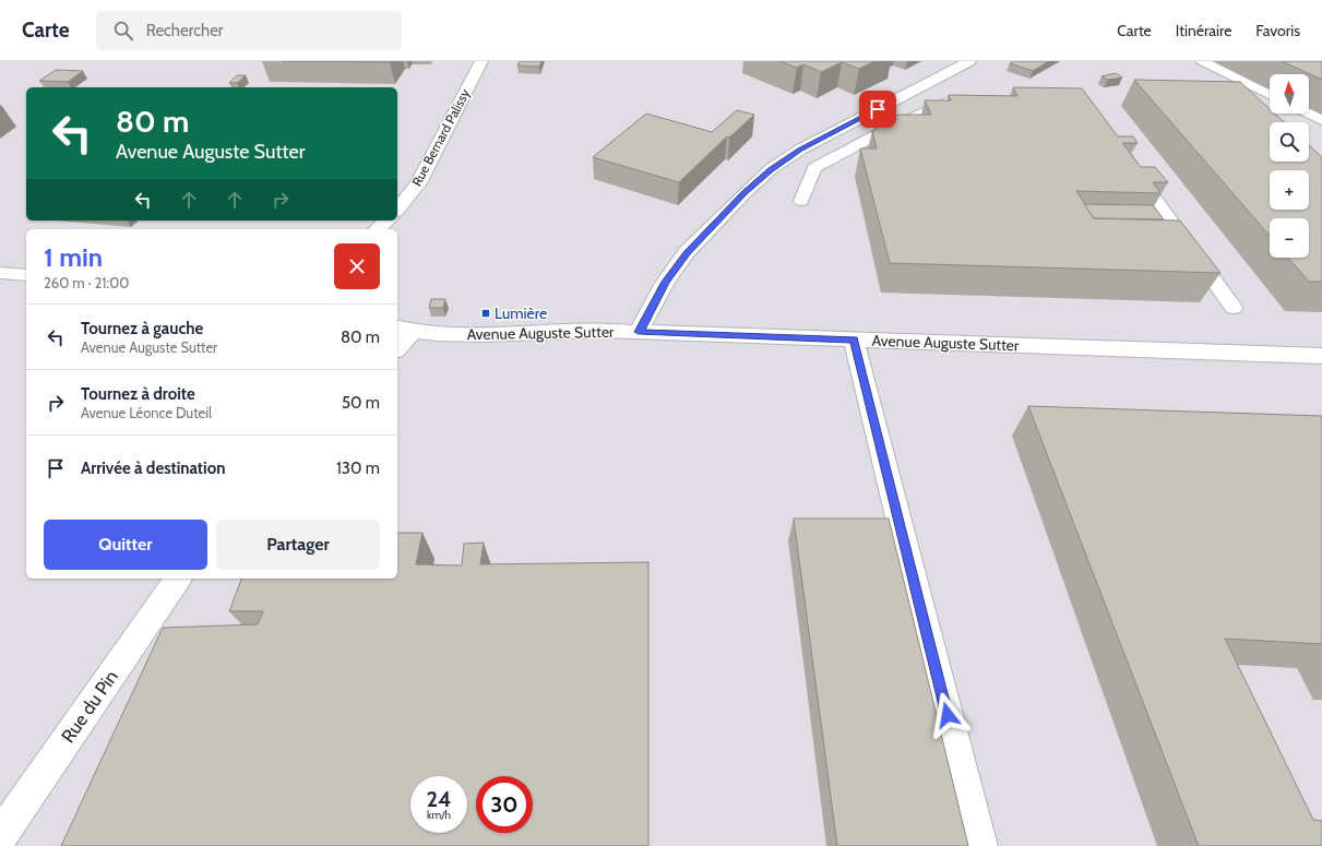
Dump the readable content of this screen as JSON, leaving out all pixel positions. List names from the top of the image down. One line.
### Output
{"streets":{"street":["Rue Bernard Palissy","Avenue Auguste Sutter","Rue du Pin"]},"places":{"transit":["Lumière"]},"north":"top","page":{"header":"Carte","search":"Rechercher","nav":["Carte","Itinéraire","Favoris"],"map_buttons":["+","−"],"turn":["80 m","Avenue Auguste Sutter"],"heading":["1 min","260 m · 21:00"],"list":[{"name":"Tournez à gauche","note":"Avenue Auguste Sutter","value":"80 m"},{"name":"Tournez à droite","note":"Avenue Léonce Duteil","value":"50 m"},{"name":"Arrivée à destination","value":"130 m"}],"buttons":["Quitter","Partager"],"speed":"24 km/h","limit":"30"}}
